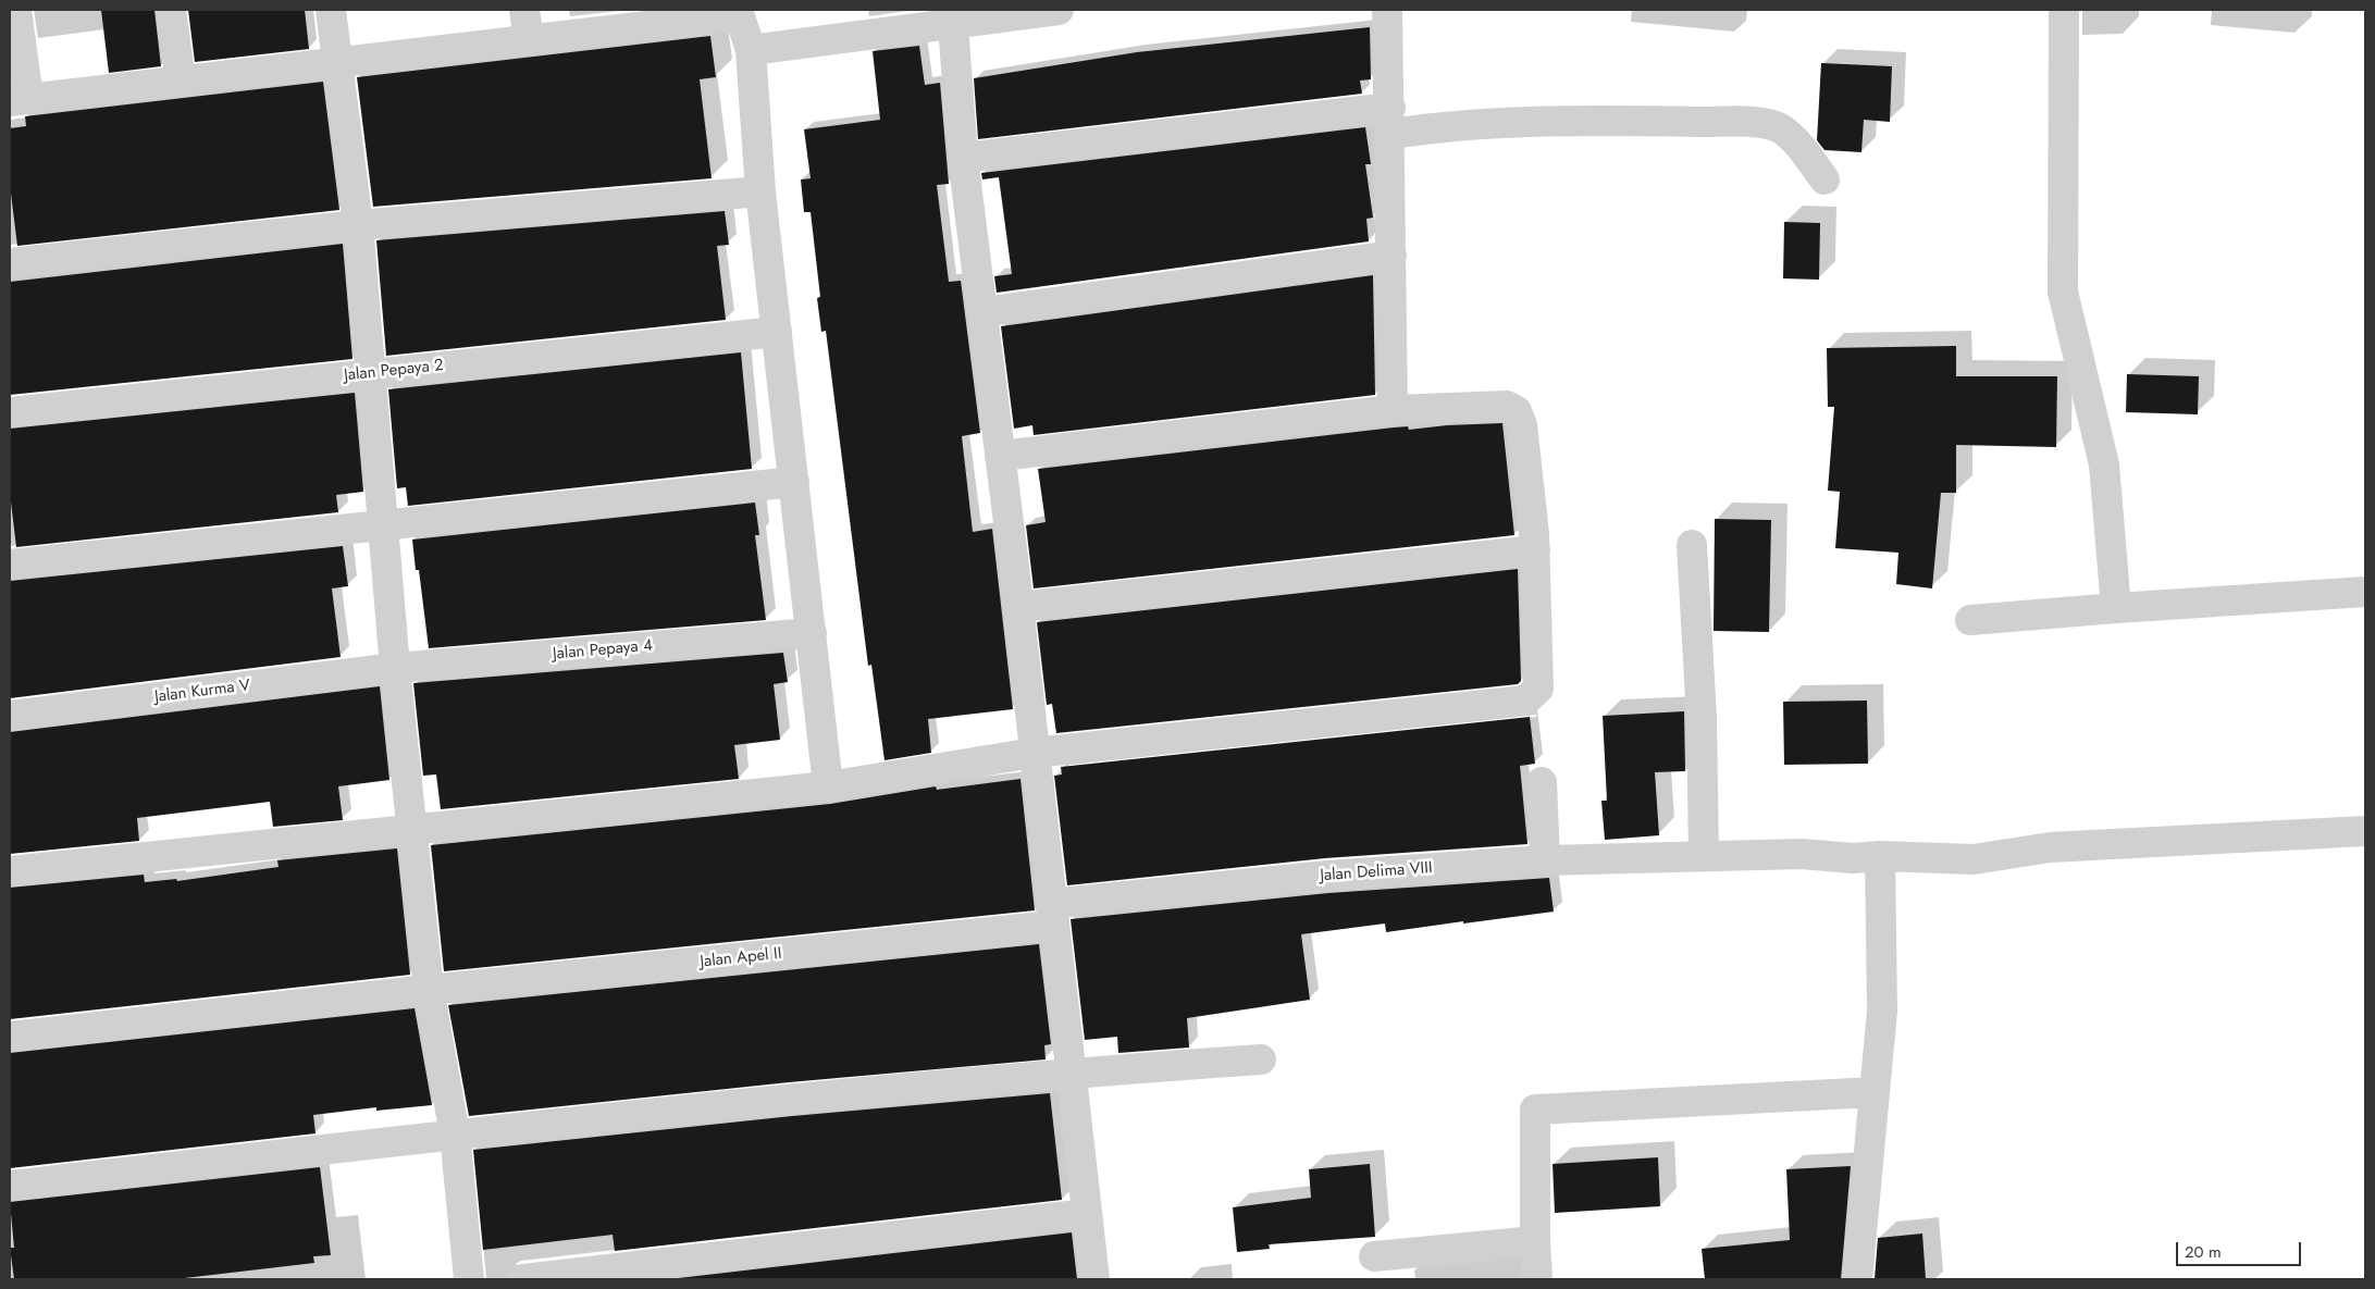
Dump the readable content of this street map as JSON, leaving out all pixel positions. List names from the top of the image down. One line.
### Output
{"streets":{"street":["Jalan Pepaya 2","Jalan Pepaya 4","Jalan Kurma V","Jalan Delima VIII","Jalan Apel II"]},"crossings":[["Jalan Pepaya 4","Jalan Kurma V"],["Jalan Delima VIII","Jalan Apel II"]],"scale_bar":"20 m"}
